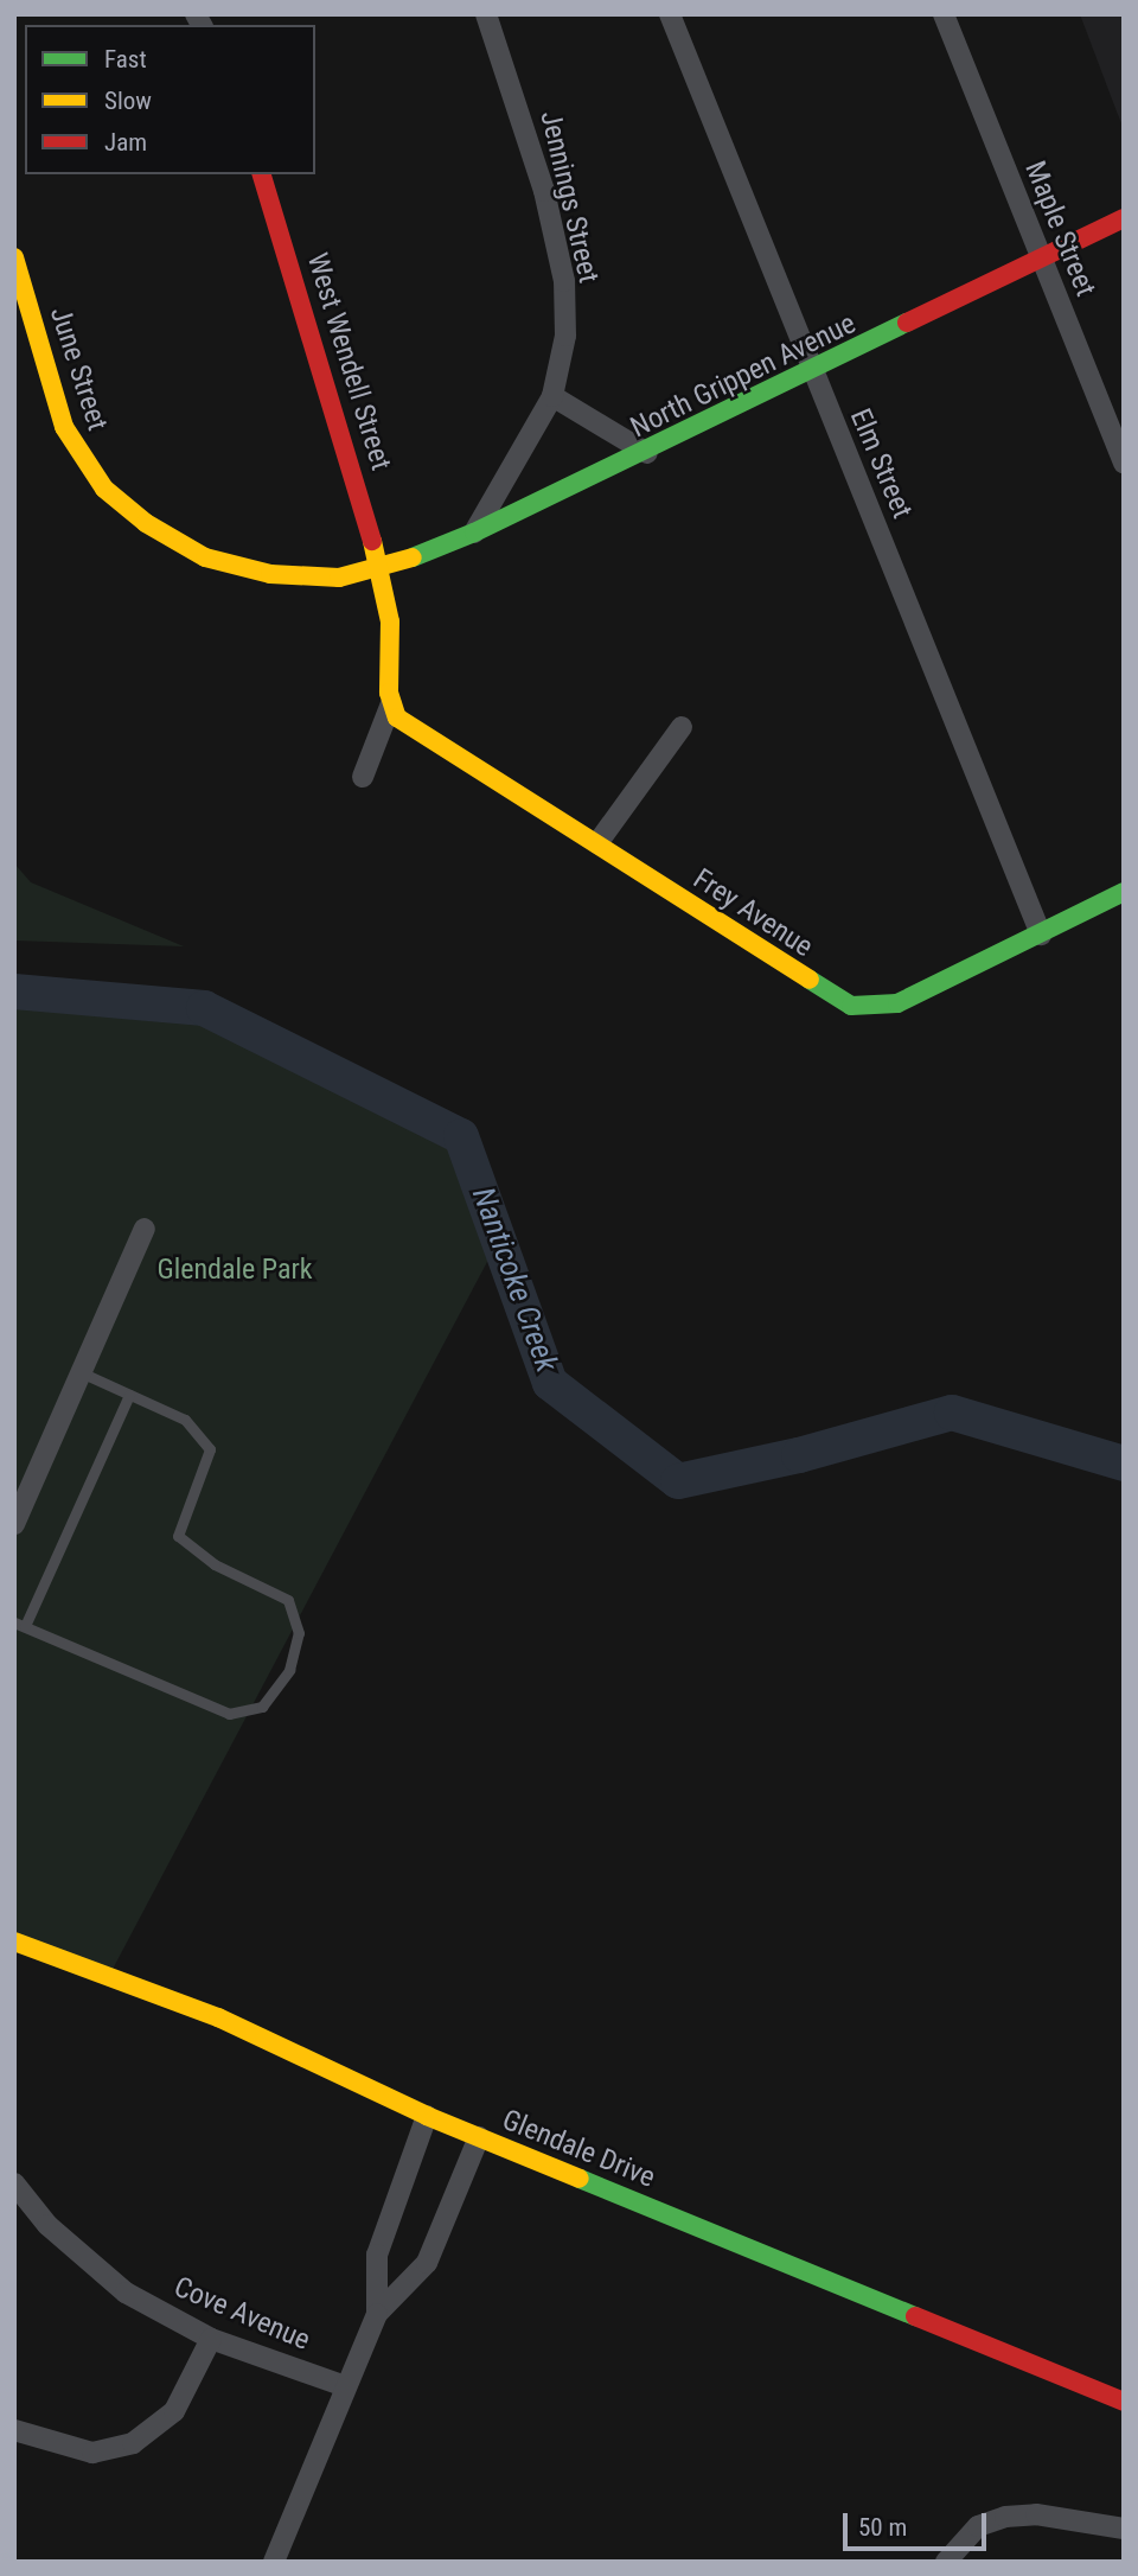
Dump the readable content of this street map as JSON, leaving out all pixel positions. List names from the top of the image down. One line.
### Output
{"streets":{"street":["Jennings Street","Maple Street","West Wendell Street","June Street","North Grippen Avenue","Elm Street","Frey Avenue","Glendale Drive","Cove Avenue"]},"crossings":[["Jennings Street","North Grippen Avenue"],["Maple Street","North Grippen Avenue"],["West Wendell Street","June Street"],["West Wendell Street","North Grippen Avenue"],["West Wendell Street","Frey Avenue"],["June Street","North Grippen Avenue"],["North Grippen Avenue","Elm Street"],["Elm Street","Frey Avenue"]],"water":["Nanticoke Creek"],"parks":["Glendale Park"],"legend":["Fast","Slow","Jam"],"scale_bar":"50 m"}
